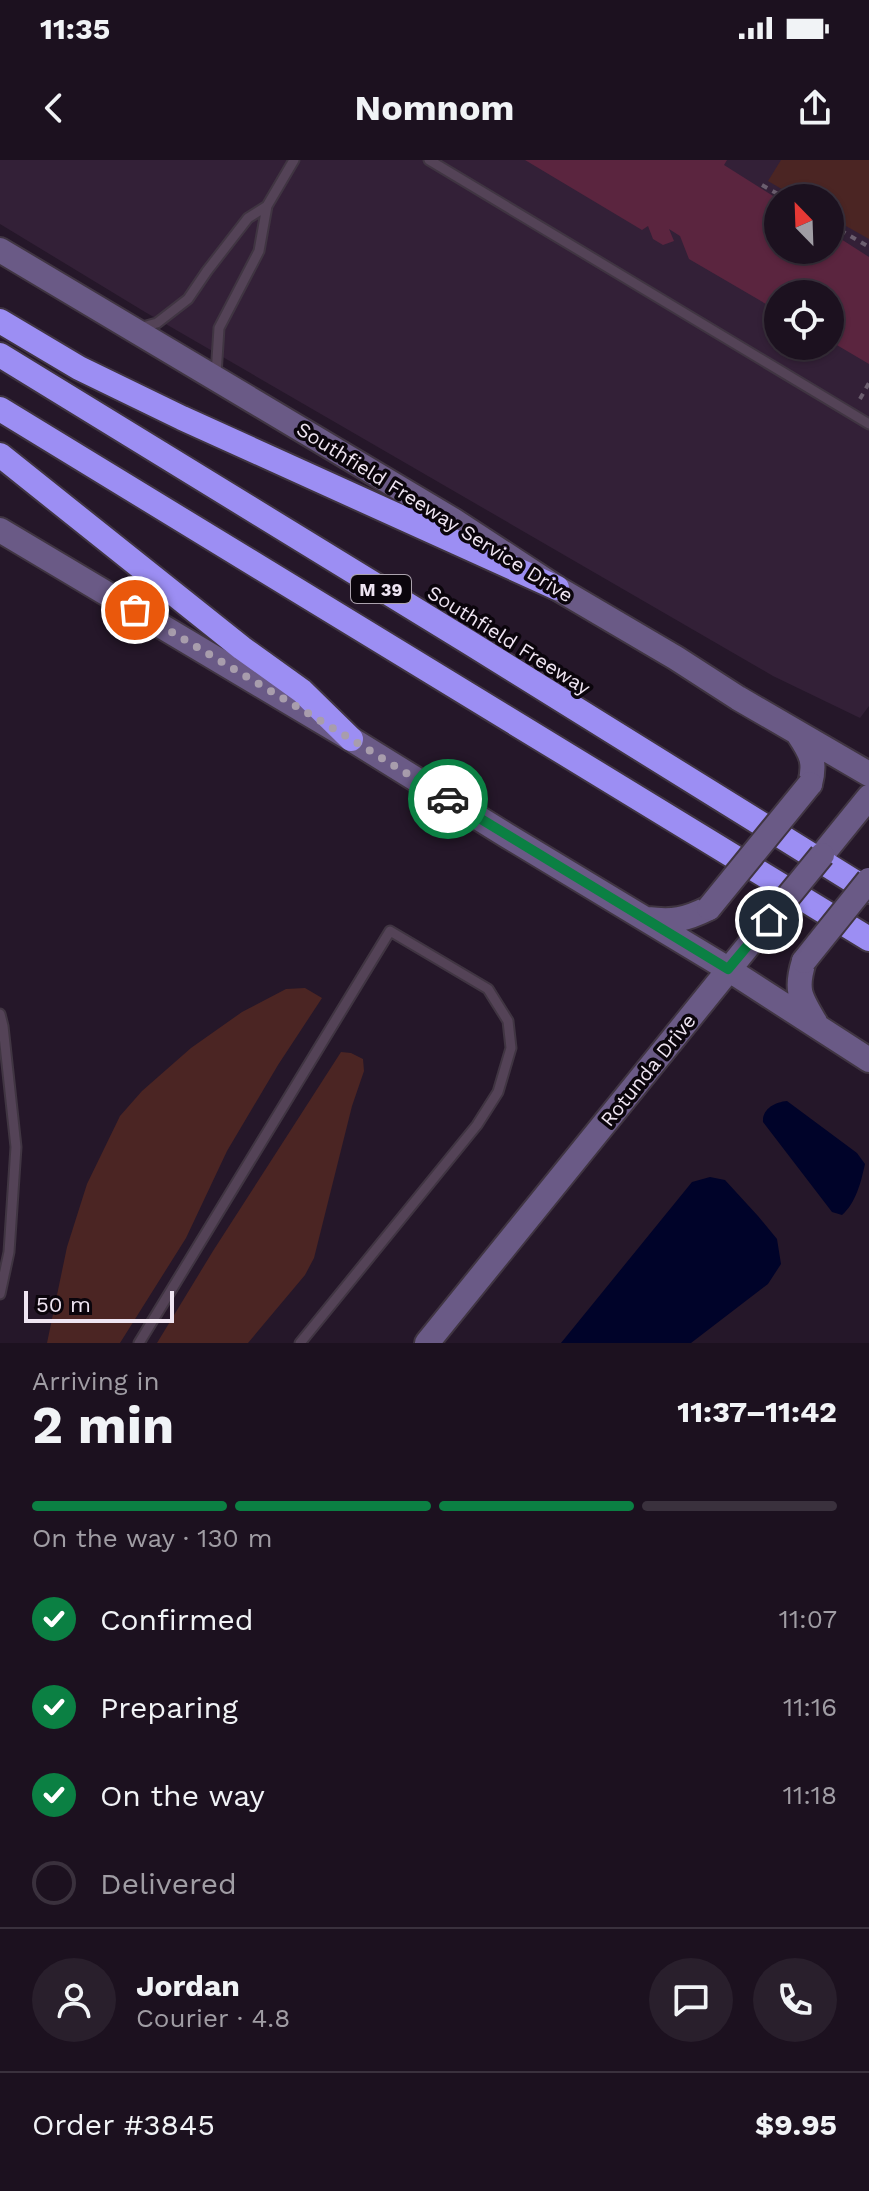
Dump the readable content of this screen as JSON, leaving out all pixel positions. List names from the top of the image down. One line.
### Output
{"streets":{"highway":["M 39","Southfield Freeway"],"main road":["Southfield Freeway Service Drive","Rotunda Drive"]},"scale_bar":"50 m","north":"top left","page":{"status":"11:35","header":"Nomnom","scale":"50 m","heading":["2 min","Arriving in","11:37–11:42"],"panel":["Jordan","Courier · 4.8","Order #3845","$9.95"],"bar":"On the way · 130 m","list":[["Confirmed","11:07"],["Preparing","11:16"],["On the way","11:18"],"Delivered"]}}
